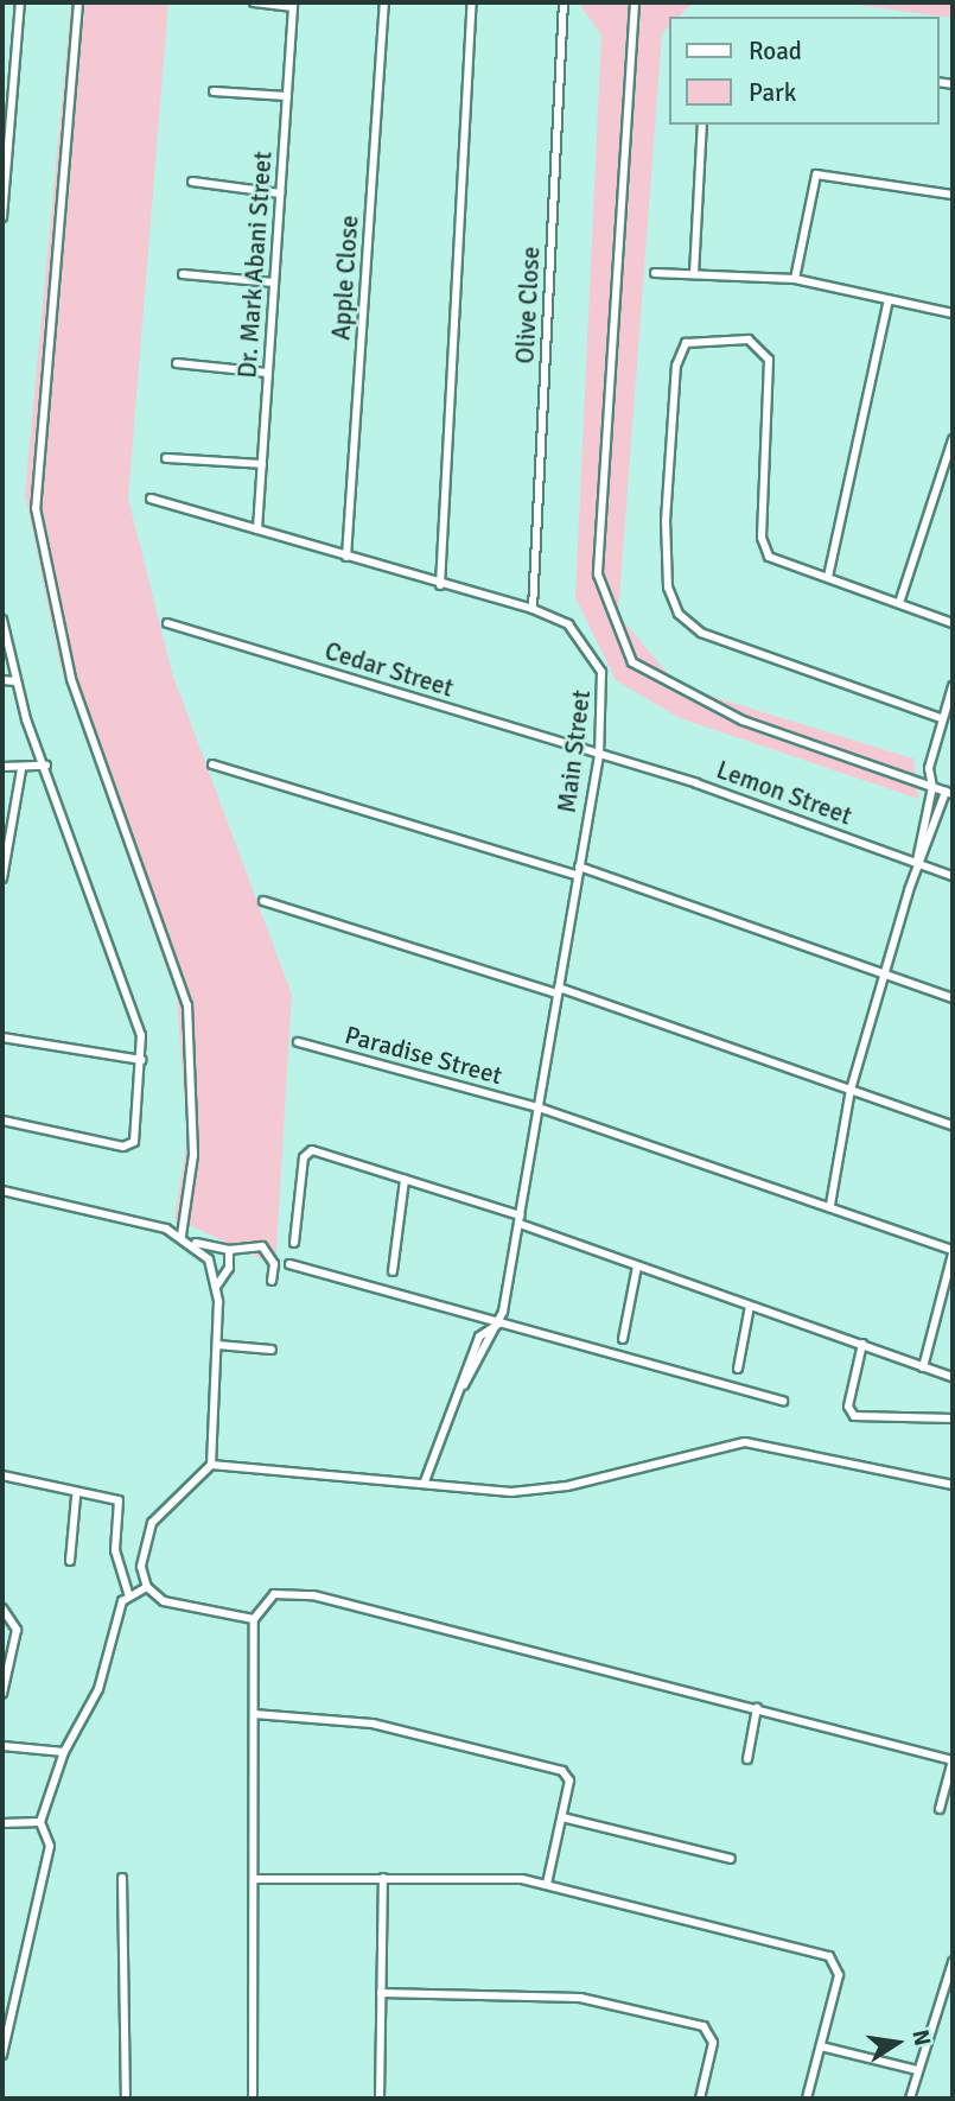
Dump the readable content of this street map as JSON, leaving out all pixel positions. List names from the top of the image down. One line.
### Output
{"streets":{"street":["Dr. Mark Abani Street","Apple Close","Olive Close","Cedar Street","Main Street","Lemon Street","Paradise Street"]},"crossings":[["Dr. Mark Abani Street","Main Street"],["Apple Close","Main Street"],["Olive Close","Main Street"],["Cedar Street","Main Street"],["Cedar Street","Lemon Street"],["Main Street","Lemon Street"],["Main Street","Paradise Street"]],"legend":["Road","Park"],"north":"right"}
